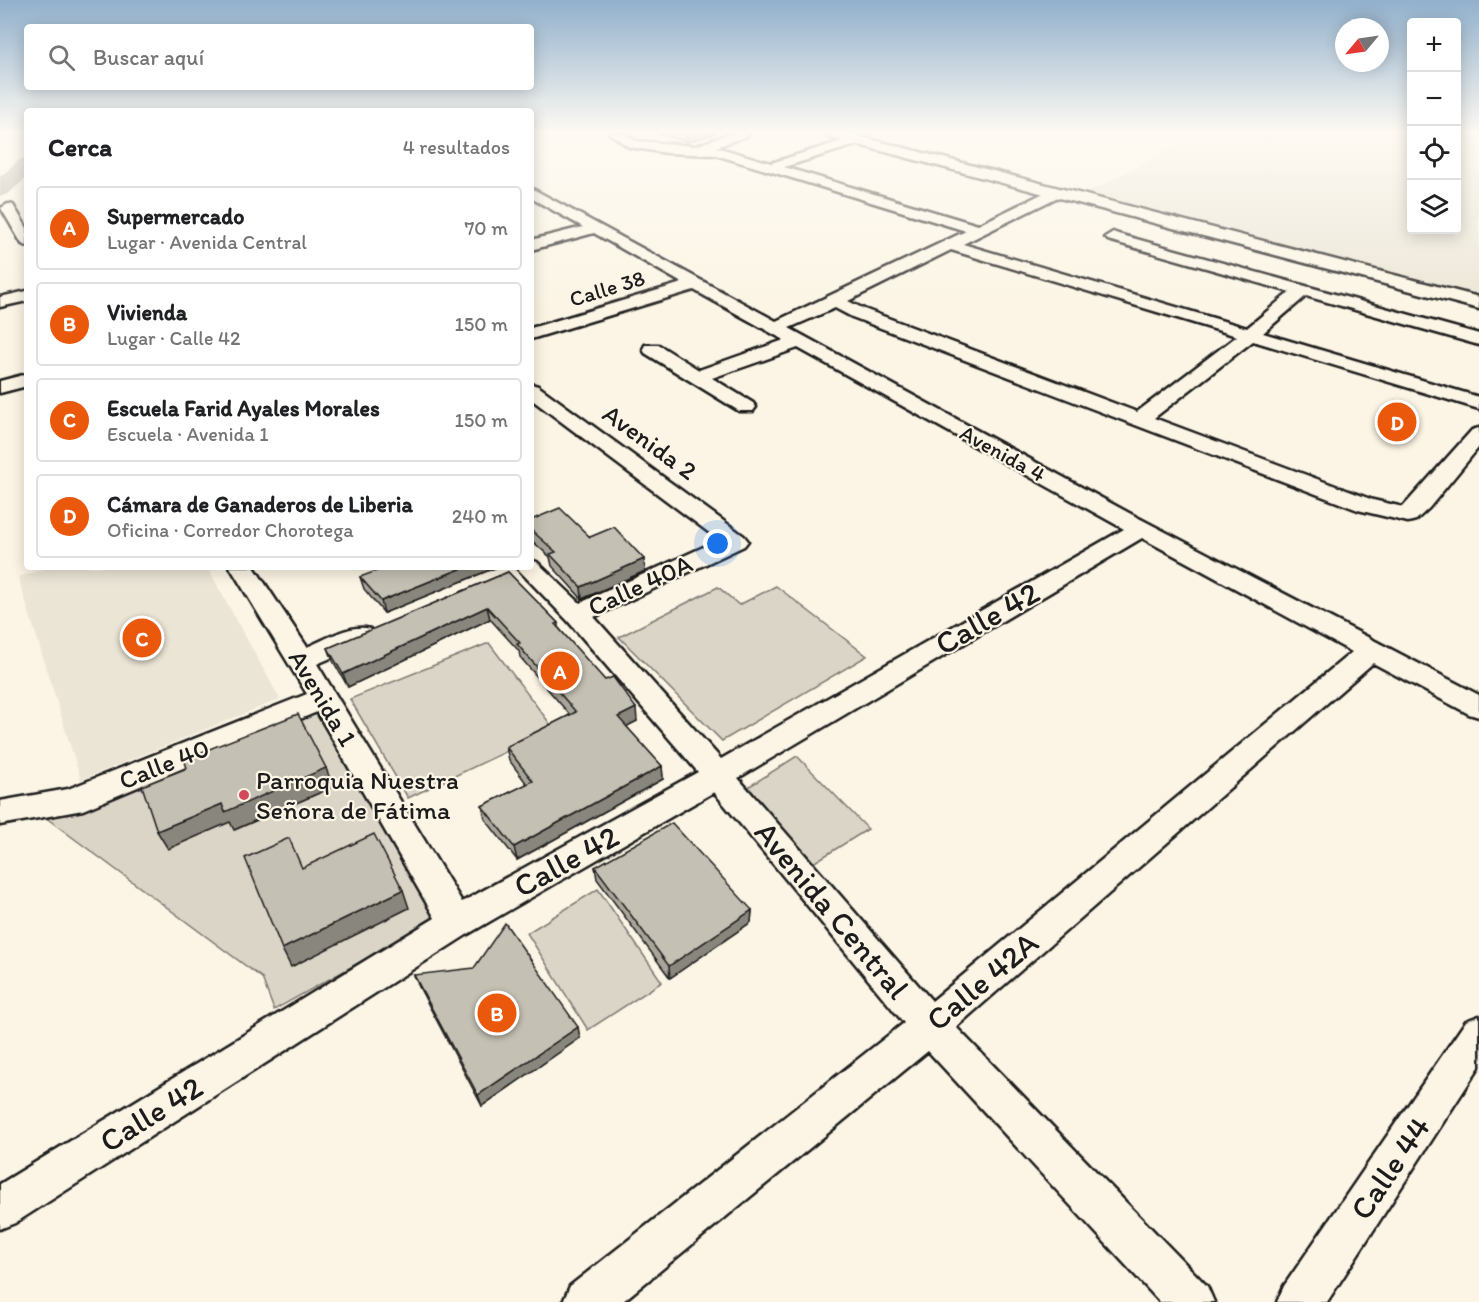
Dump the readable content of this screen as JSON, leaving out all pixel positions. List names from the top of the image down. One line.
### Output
{"streets":{"street":["Calle 38","Avenida 2","Avenida 4","Calle 40A","Calle 42","Avenida 1","Calle 40","Avenida Central","Calle 42A","Calle 44"]},"crossings":[["Calle 38","Avenida 4"],["Avenida 2","Calle 40A"],["Avenida 4","Calle 42"],["Avenida 4","Calle 42A"],["Calle 40A","Avenida Central"],["Calle 42","Avenida 1"],["Calle 42","Avenida Central"],["Avenida 1","Calle 40"],["Avenida Central","Calle 42A"]],"places":["Parroquia Nuestra Señora de Fátima"],"north":"bottom left","page":{"map_buttons":["+","−"],"search":"Buscar aquí","heading":["Cerca","4 resultados"],"list":[{"mark":"A","name":"Supermercado","note":"Lugar · Avenida Central","value":"70 m"},{"mark":"B","name":"Vivienda","note":"Lugar · Calle 42","value":"150 m"},{"mark":"C","name":"Escuela Farid Ayales Morales","note":"Escuela · Avenida 1","value":"150 m"},{"mark":"D","name":"Cámara de Ganaderos de Liberia","note":"Oficina · Corredor Chorotega","value":"240 m"}],"pins":["D","C","A","B"]}}
